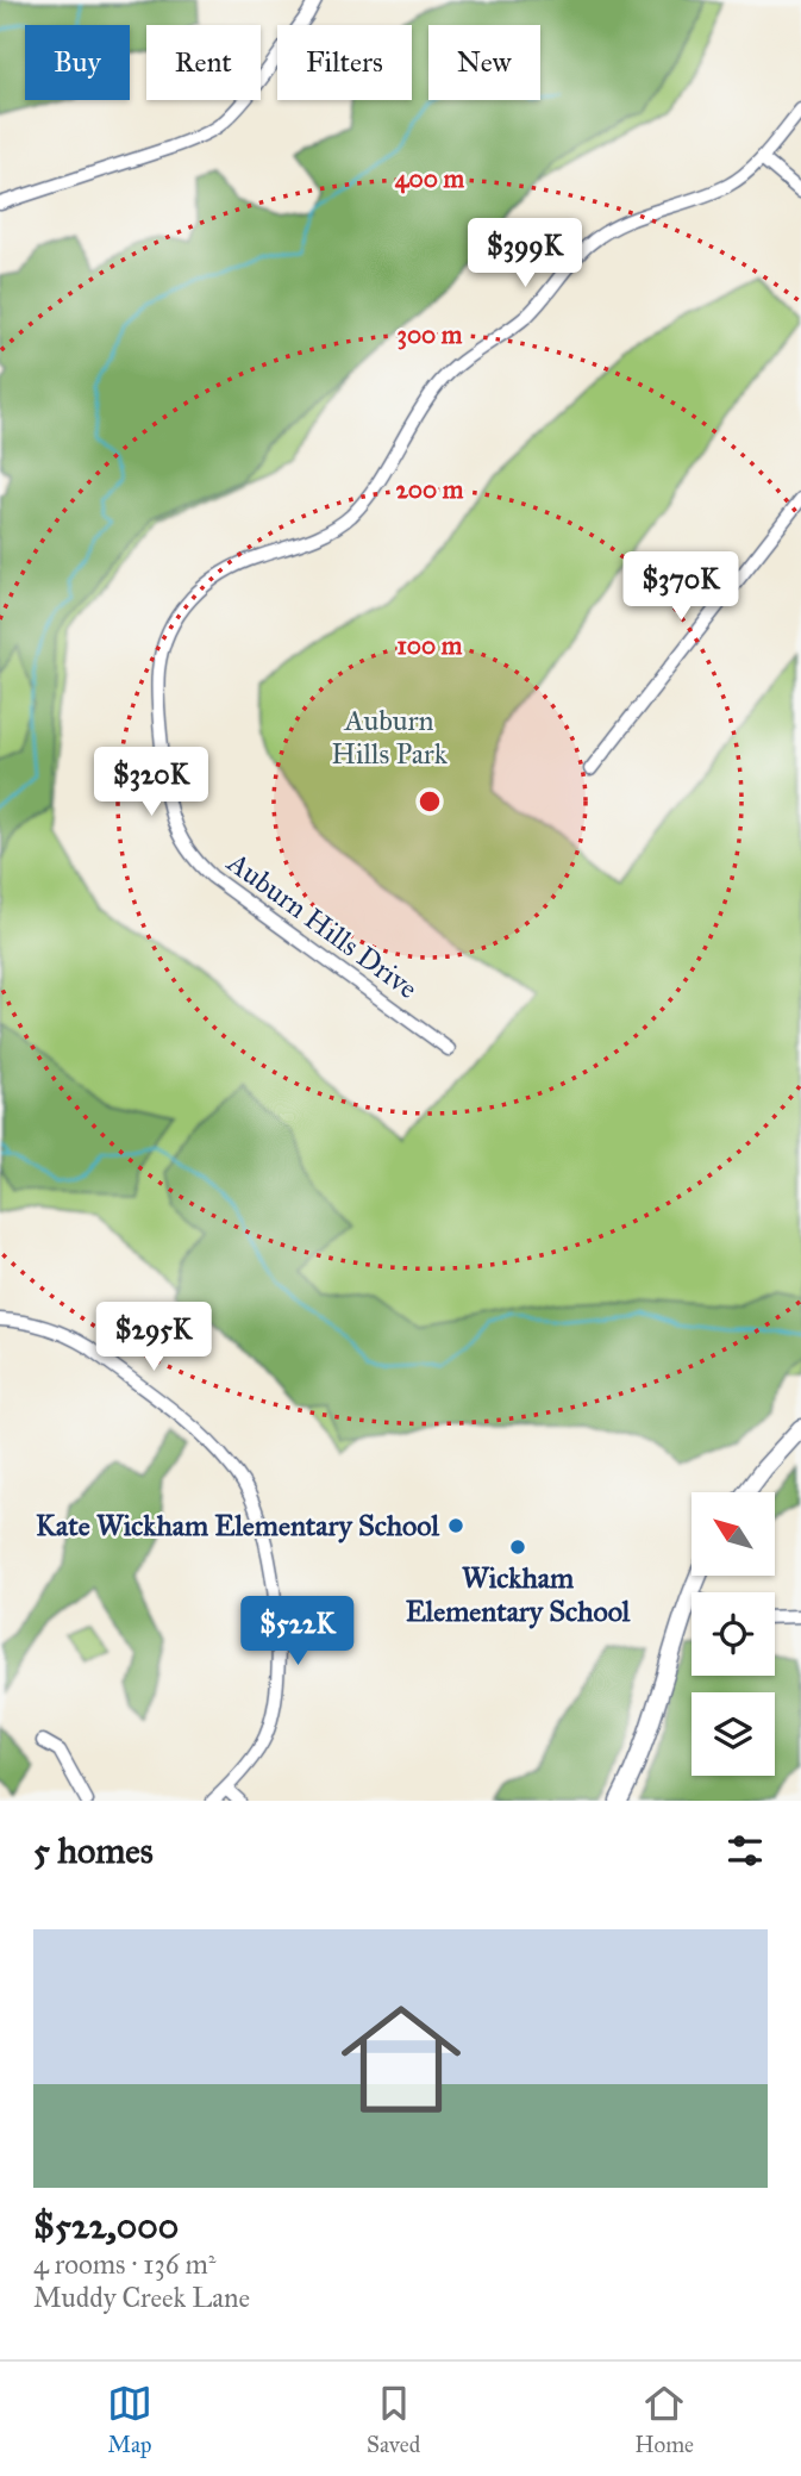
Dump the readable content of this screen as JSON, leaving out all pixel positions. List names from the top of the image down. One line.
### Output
{"streets":{"street":["Auburn Hills Drive"]},"parks":["Auburn Hills Park"],"places":["Kate Wickham Elementary School","Wickham Elementary School"],"north":"top left","page":{"chip":["Buy","Rent","Filters","New"],"price":["$399K","$370K","$320K","$295K","$522K"],"heading":"5 homes","list":[{"name":"$522,000","note":"4 rooms · 136 m² · Muddy Creek Lane"}],"tabs":["Map","Saved","Home"]},"rings":["400 m","300 m","200 m","100 m"]}
